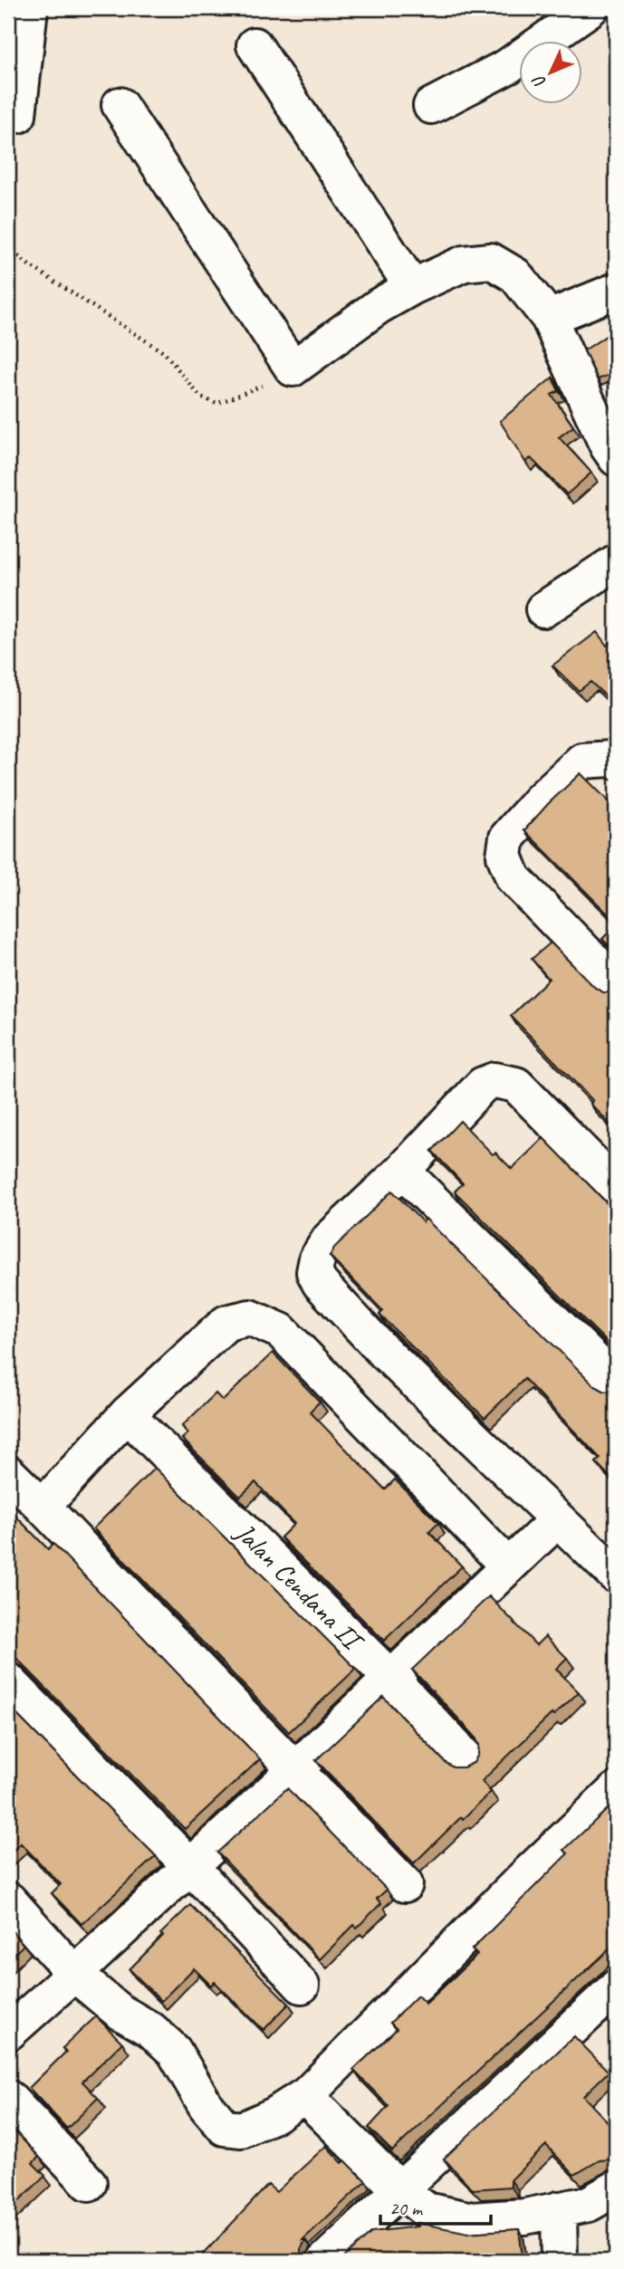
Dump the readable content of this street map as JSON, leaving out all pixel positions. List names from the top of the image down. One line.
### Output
{"streets":{"street":["Jalan Cendana II"]},"scale_bar":"20 m","north":"bottom left"}
